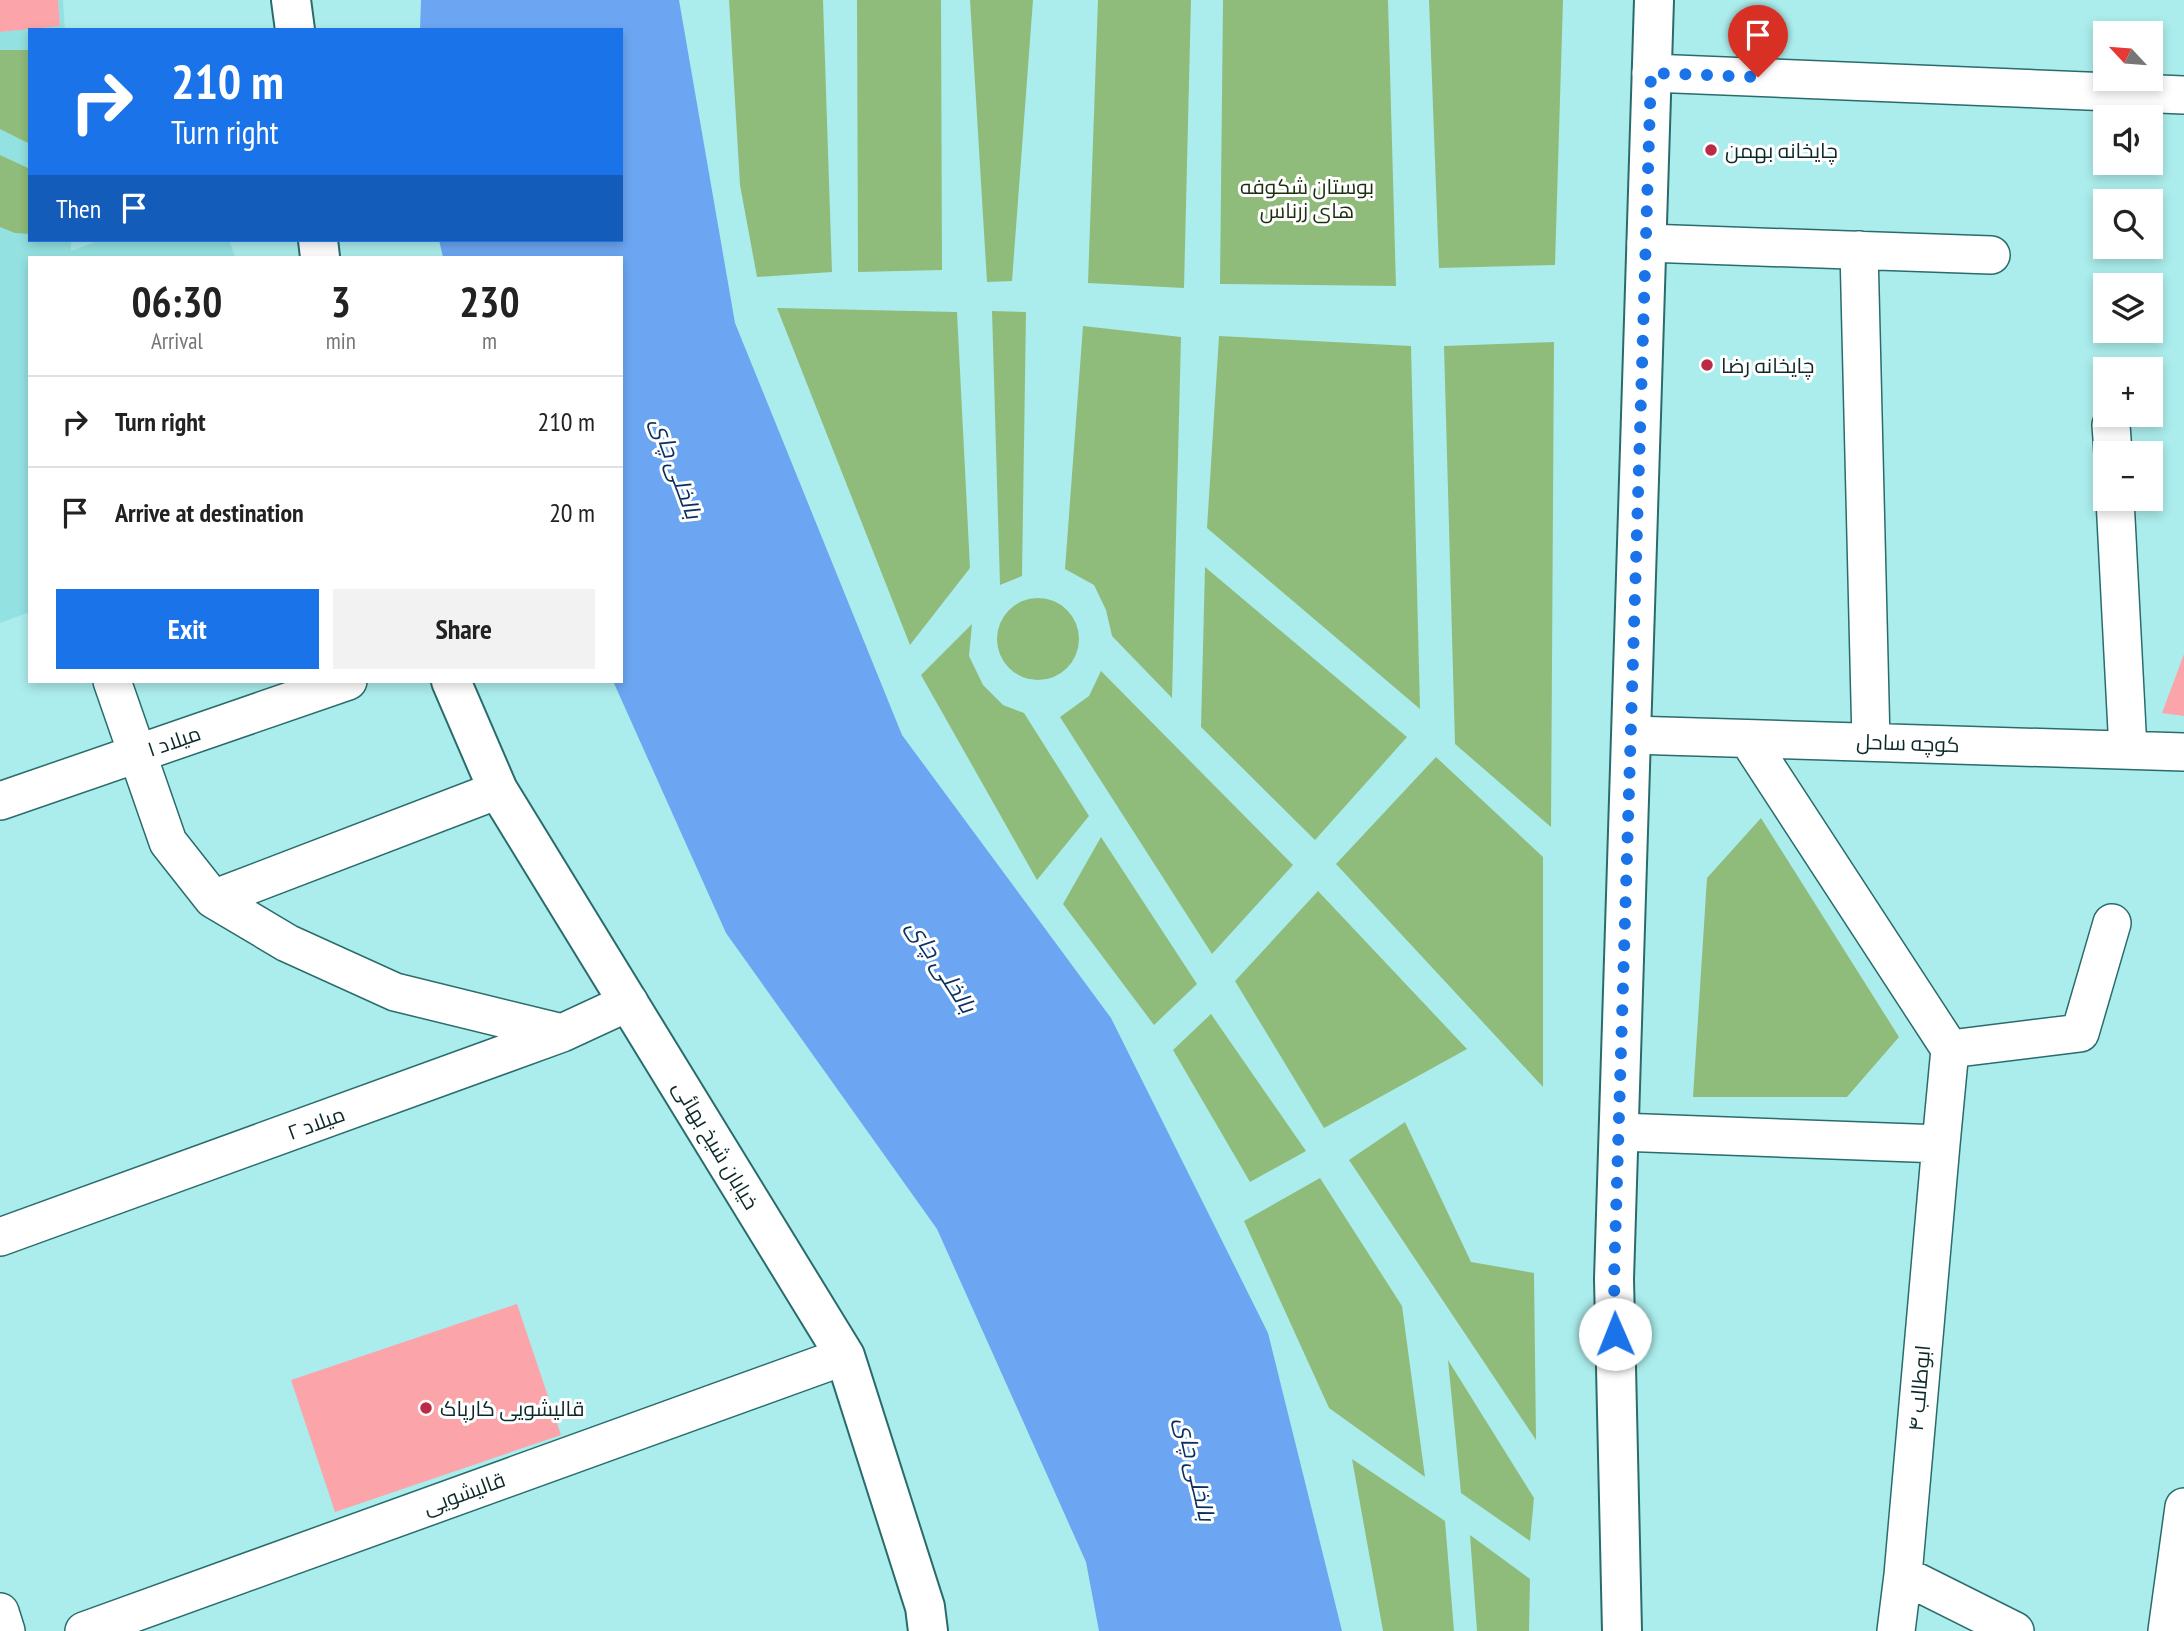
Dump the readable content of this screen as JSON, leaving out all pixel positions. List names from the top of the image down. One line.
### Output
{"streets":{"main road":["خیابان شیخ بهائی"],"street":["میلاد ۱","کوچه ساحل","میلاد ۲","ابوطالب ۴","قالیشویی"]},"crossings":[["میلاد ۲","خیابان شیخ بهائی"],["خیابان شیخ بهائی","قالیشویی"]],"water":["بالخلی چای"],"parks":["بوستان شکوفه های زرناس"],"places":["چایخانه بهمن","چایخانه رضا","قالیشویی کارپاک"],"north":"top left","page":{"map_buttons":["+","−"],"turn":["210 m","Turn right"],"then":"Then","eta":["06:30","Arrival","3","min","230","m"],"list":[{"name":"Turn right","value":"210 m"},{"name":"Arrive at destination","value":"20 m"}],"buttons":["Exit","Share"]}}
